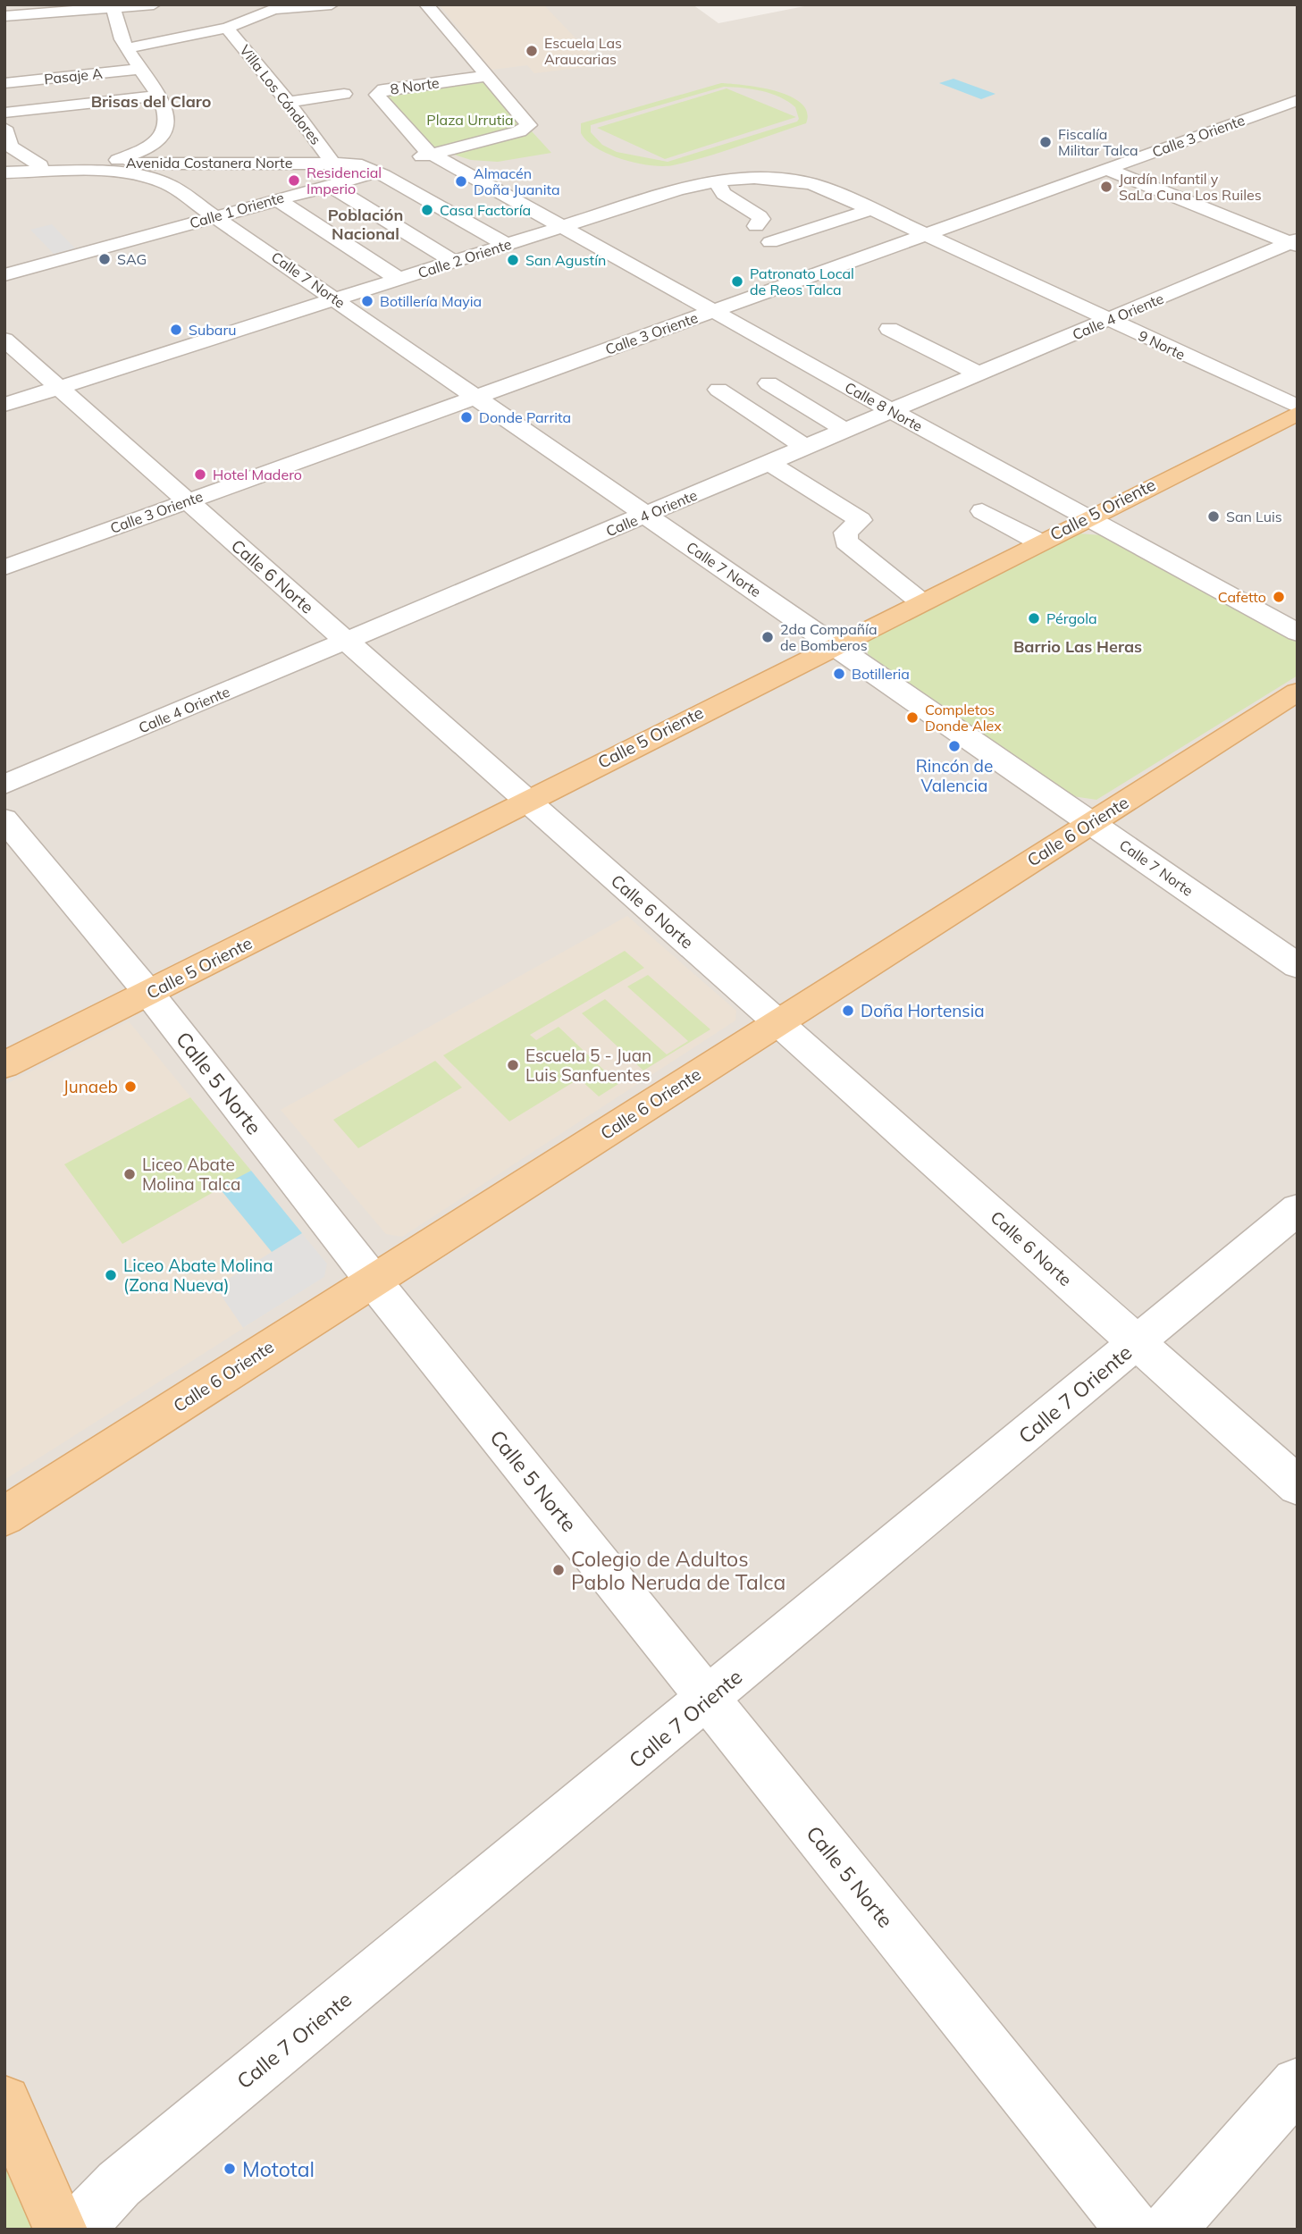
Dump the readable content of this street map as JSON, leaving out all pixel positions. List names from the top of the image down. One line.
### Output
{"streets":{"main road":["Calle 5 Oriente","Calle 6 Oriente"],"street":["Pasaje A","8 Norte","Villa Los Cóndores","Calle 3 Oriente","Avenida Costanera Norte","Calle 1 Oriente","Calle 2 Oriente","Calle 7 Norte","Calle 4 Oriente","9 Norte","Calle 8 Norte","Calle 6 Norte","Calle 5 Norte","Calle 7 Oriente"]},"crossings":[["8 Norte","Calle 8 Norte"],["Villa Los Cóndores","Avenida Costanera Norte"],["Calle 3 Oriente","Calle 2 Oriente"],["Calle 3 Oriente","Calle 7 Norte"],["Calle 3 Oriente","9 Norte"],["Calle 3 Oriente","Calle 8 Norte"],["Calle 3 Oriente","Calle 6 Norte"],["Avenida Costanera Norte","Calle 1 Oriente"],["Avenida Costanera Norte","Calle 7 Norte"],["Calle 1 Oriente","Calle 7 Norte"],["Calle 2 Oriente","Calle 7 Norte"],["Calle 2 Oriente","9 Norte"],["Calle 2 Oriente","Calle 8 Norte"],["Calle 2 Oriente","Calle 6 Norte"],["Calle 7 Norte","Calle 4 Oriente"],["Calle 7 Norte","Calle 5 Oriente"],["Calle 7 Norte","Calle 6 Oriente"],["Calle 4 Oriente","9 Norte"],["Calle 4 Oriente","Calle 8 Norte"],["Calle 4 Oriente","Calle 6 Norte"],["Calle 8 Norte","Calle 5 Oriente"],["Calle 5 Oriente","Calle 6 Norte"],["Calle 5 Oriente","Calle 5 Norte"],["Calle 6 Norte","Calle 6 Oriente"],["Calle 6 Norte","Calle 7 Oriente"],["Calle 6 Oriente","Calle 5 Norte"],["Calle 5 Norte","Calle 7 Oriente"]],"districts":["Brisas del Claro","Población Nacional","Barrio Las Heras"],"parks":["Plaza Urrutia"],"places":["Escuela Las Araucarias","Fiscalía Militar Talca","Residencial Imperio","Almacén Doña Juanita","Jardín Infantil y SaLa Cuna Los Ruiles","Casa Factoría","SAG","San Agustín","Patronato Local de Reos Talca","Botillería Mayia","Subaru","Donde Parrita","Hotel Madero","San Luis","Cafetto","Pérgola","2da Compañía de Bomberos","Botilleria","Completos Donde Alex","Rincón de Valencia","Doña Hortensia","Escuela 5 - Juan Luis Sanfuentes","Junaeb","Liceo Abate Molina Talca","Liceo Abate Molina (Zona Nueva)","Colegio de Adultos Pablo Neruda de Talca","Mototal"]}
